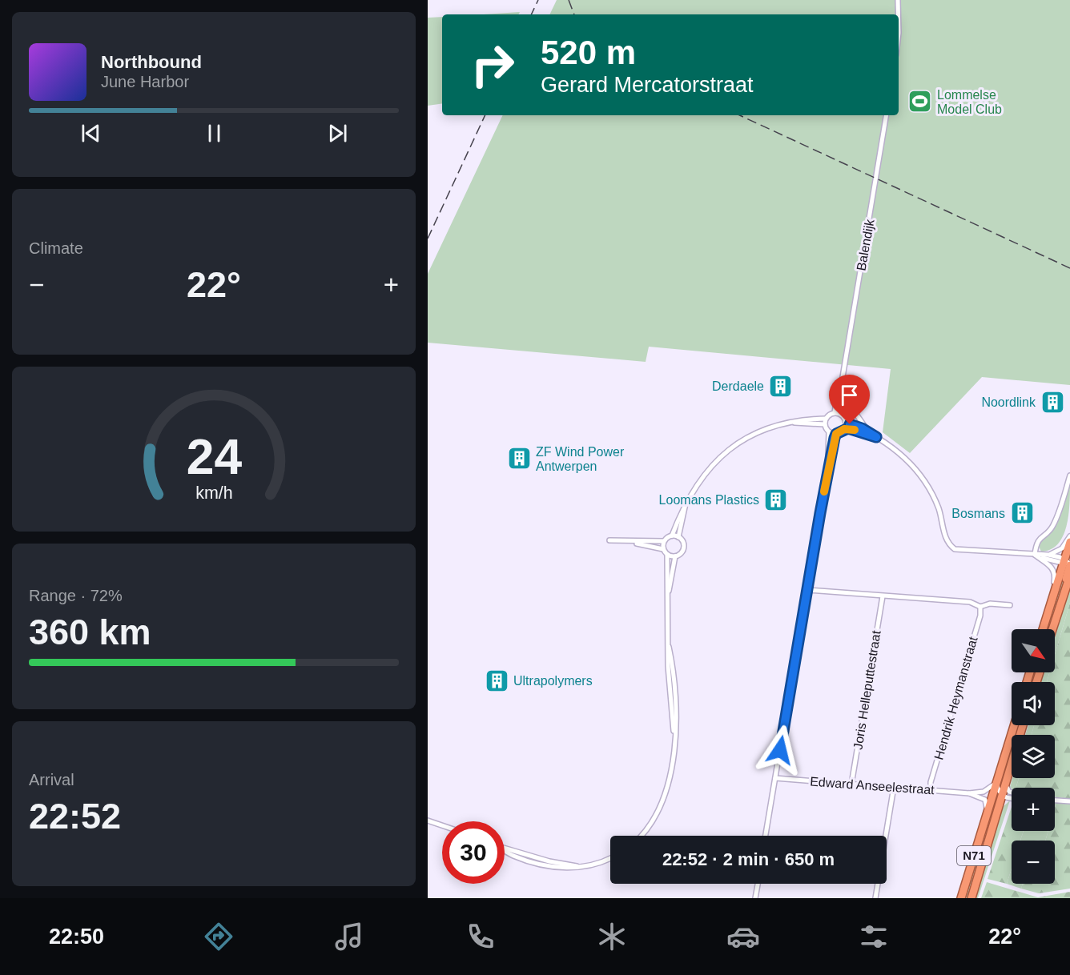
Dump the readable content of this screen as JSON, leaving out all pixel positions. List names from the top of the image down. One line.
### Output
{"streets":{"highway":["N71"],"street":["Balendijk","Joris Helleputtestraat","Hendrik Heymanstraat","Edward Anseelestraat"]},"crossings":[["Joris Helleputtestraat","Edward Anseelestraat"],["Hendrik Heymanstraat","Edward Anseelestraat"],["Edward Anseelestraat","N71"]],"places":{"sports":["Lommelse Model Club"],"building":["Derdaele","Noordlink","ZF Wind Power Antwerpen","Loomans Plastics","Bosmans","Ultrapolymers"]},"north":"bottom right","page":{"turn":["520 m","Gerard Mercatorstraat"],"song":["Northbound","June Harbor"],"tile":["Climate",["Range · 72%","360 km"],["Arrival","22:52"]],"heat":["−","22°","+"],"map_buttons":["+","−"],"limit":"30","trip":"22:52 · 2 min · 650 m","tabs":["22:50","22°"],"gauge":["24","km/h"]}}
